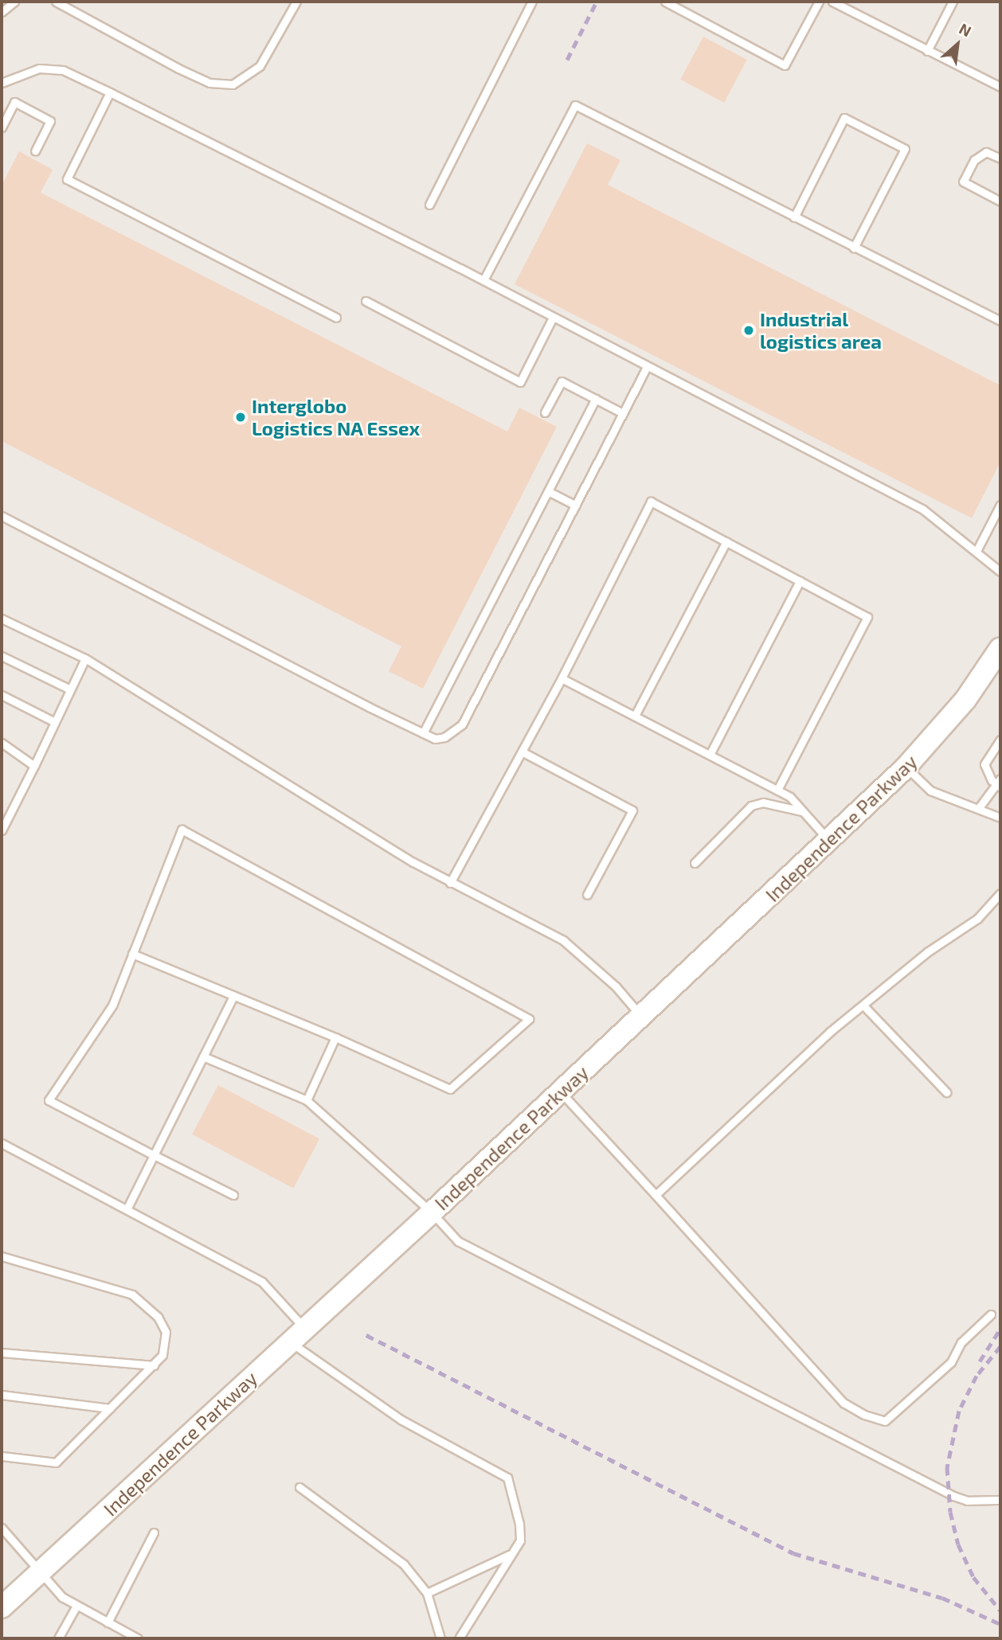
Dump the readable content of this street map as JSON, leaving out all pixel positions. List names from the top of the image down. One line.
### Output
{"streets":{"main road":["Independence Parkway"]},"places":["Industrial logistics area","Interglobo Logistics NA Essex"],"north":"top right"}
